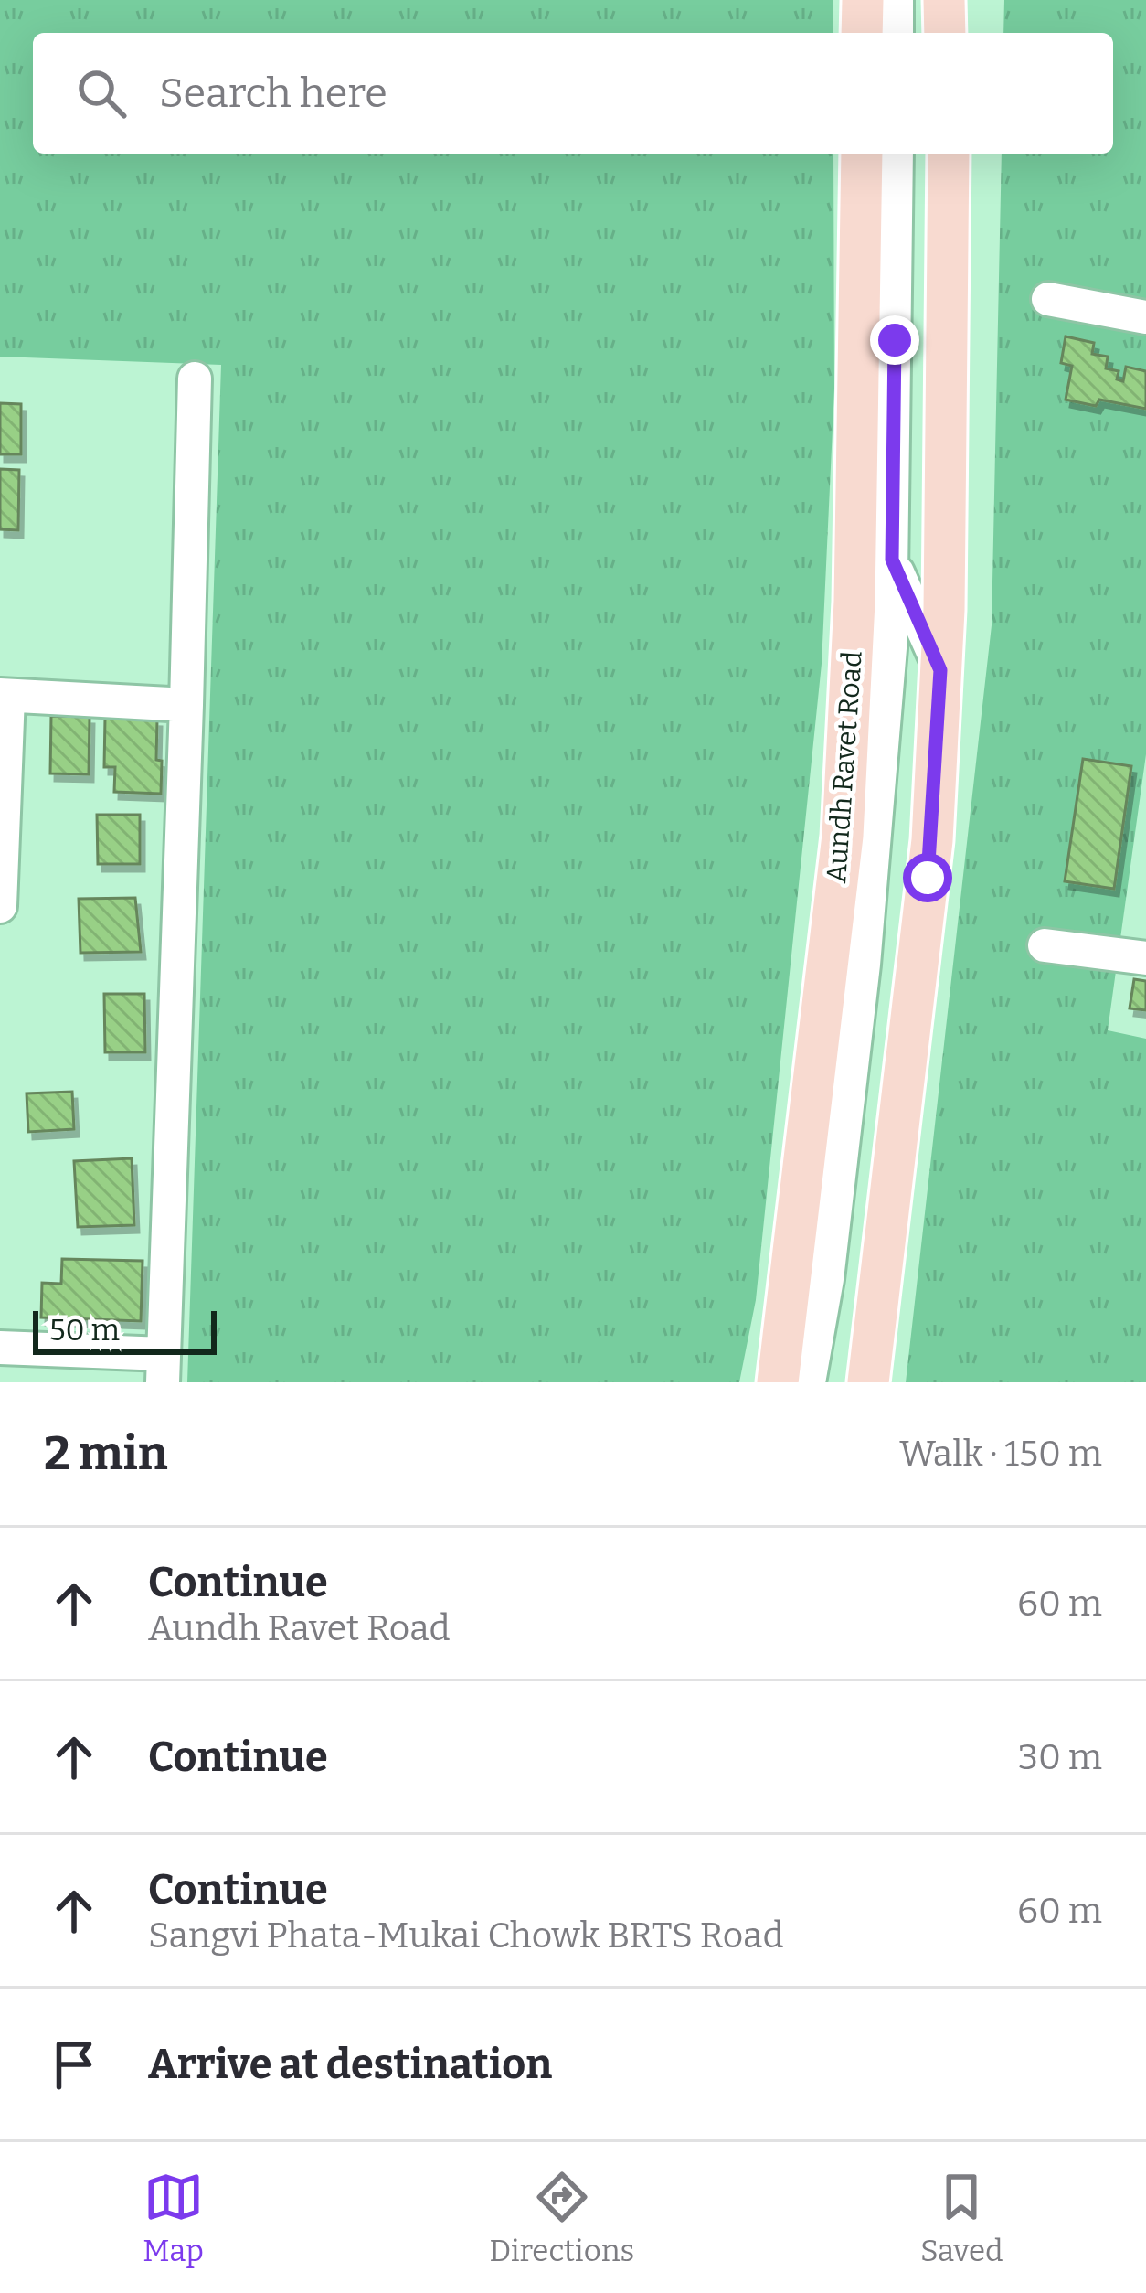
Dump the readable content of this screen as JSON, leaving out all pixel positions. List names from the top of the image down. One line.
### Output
{"streets":{"main road":["Aundh Ravet Road"]},"scale_bar":"50 m","page":{"search":"Search here","scale":"50 m","heading":["2 min","Walk · 150 m"],"list":[["Continue","Aundh Ravet Road","60 m"],["Continue","30 m"],["Continue","Sangvi Phata-Mukai Chowk BRTS Road","60 m"],"Arrive at destination"],"nav":["Map","Directions","Saved"]}}
